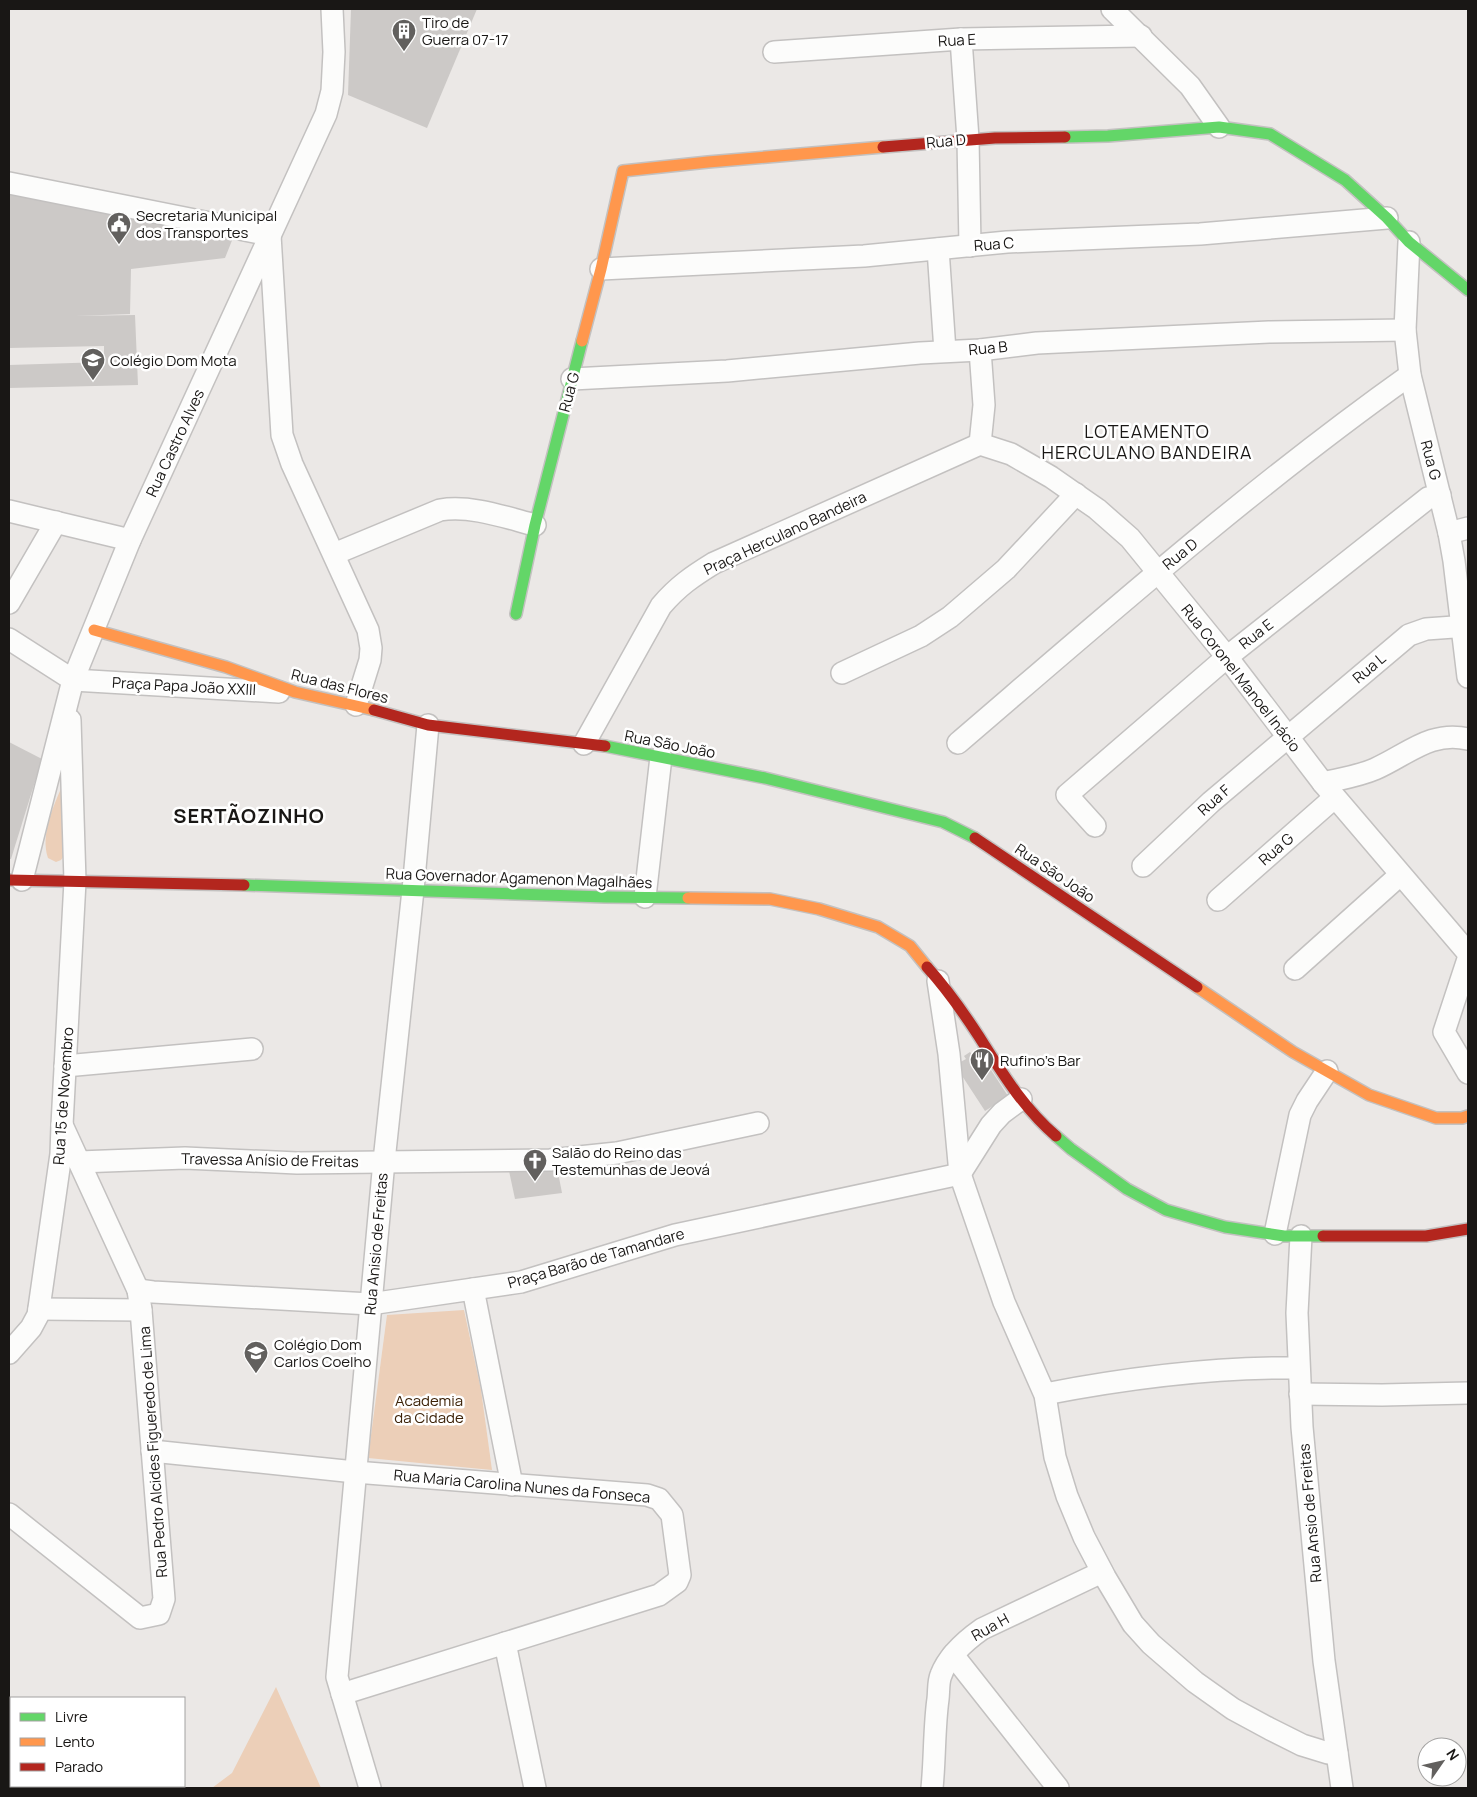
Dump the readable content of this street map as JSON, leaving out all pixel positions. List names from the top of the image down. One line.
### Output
{"streets":{"street":["Rua E","Rua D","Rua C","Rua B","Rua G","Rua Castro Alves","Praça Herculano Bandeira","Rua L","Rua Coronel Manoel Inácio","Praça Papa João XXIII","Rua das Flores","Rua São João","Rua F","Rua Governador Agamenon Magalhães","Rua 15 de Novembro","Travessa Anísio de Freitas","Rua Anisio de Freitas","Praça Barão de Tamandare","Rua Pedro Alcides Figueredo de Lima","Rua Maria Carolina Nunes da Fonseca","Rua Ansio de Freitas","Rua H"]},"crossings":[["Rua E","Rua G"],["Rua E","Rua Coronel Manoel Inácio"],["Rua D","Rua C"],["Rua D","Rua G"],["Rua D","Rua Coronel Manoel Inácio"],["Rua C","Rua G"],["Rua B","Rua G"],["Rua G","Rua L"],["Rua G","Rua Coronel Manoel Inácio"],["Rua Castro Alves","Praça Papa João XXIII"],["Rua Castro Alves","Rua das Flores"],["Rua Castro Alves","Rua Governador Agamenon Magalhães"],["Rua Castro Alves","Rua 15 de Novembro"],["Praça Herculano Bandeira","Rua Coronel Manoel Inácio"],["Praça Herculano Bandeira","Rua das Flores"],["Praça Herculano Bandeira","Rua São João"],["Rua L","Rua Coronel Manoel Inácio"],["Rua L","Rua F"],["Rua Coronel Manoel Inácio","Rua F"],["Praça Papa João XXIII","Rua das Flores"],["Praça Papa João XXIII","Rua 15 de Novembro"],["Rua das Flores","Rua São João"],["Rua das Flores","Rua Anisio de Freitas"],["Rua Governador Agamenon Magalhães","Rua 15 de Novembro"],["Rua Governador Agamenon Magalhães","Rua Anisio de Freitas"],["Rua Governador Agamenon Magalhães","Rua Ansio de Freitas"],["Rua 15 de Novembro","Praça Barão de Tamandare"],["Travessa Anísio de Freitas","Rua Anisio de Freitas"],["Rua Anisio de Freitas","Praça Barão de Tamandare"],["Rua Anisio de Freitas","Rua Maria Carolina Nunes da Fonseca"],["Praça Barão de Tamandare","Rua Pedro Alcides Figueredo de Lima"],["Rua Pedro Alcides Figueredo de Lima","Rua Maria Carolina Nunes da Fonseca"]],"districts":["LOTEAMENTO HERCULANO BANDEIRA","SERTÃOZINHO"],"parks":["Academia da Cidade"],"places":{"building":["Tiro de Guerra 07-17"],"public building":["Secretaria Municipal dos Transportes"],"school or university":["Colégio Dom Mota","Colégio Dom Carlos Coelho"],"restaurant":["Rufino's Bar"],"church":["Salão do Reino das Testemunhas de Jeová"]},"legend":["Livre","Lento","Parado"],"north":"top right"}
